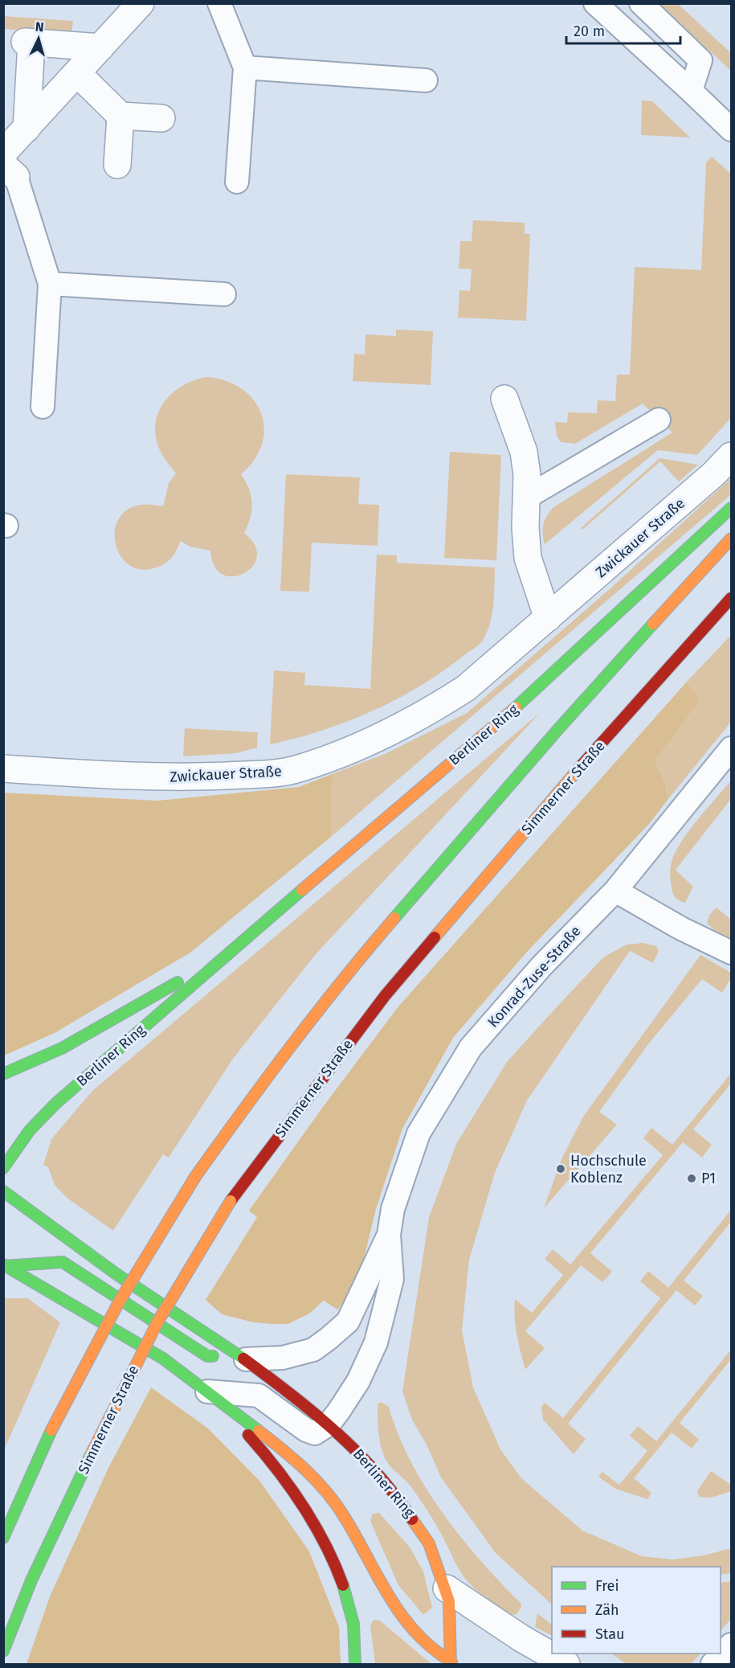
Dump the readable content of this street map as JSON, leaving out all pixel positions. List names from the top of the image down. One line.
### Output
{"streets":{"street":["Zwickauer Straße","Berliner Ring","Simmerner Straße"],"lane":["Konrad-Zuse-Straße"]},"crossings":[["Berliner Ring","Konrad-Zuse-Straße"]],"places":["Hochschule Koblenz","P1"],"legend":["Frei","Zäh","Stau"],"scale_bar":"20 m","north":"top"}
